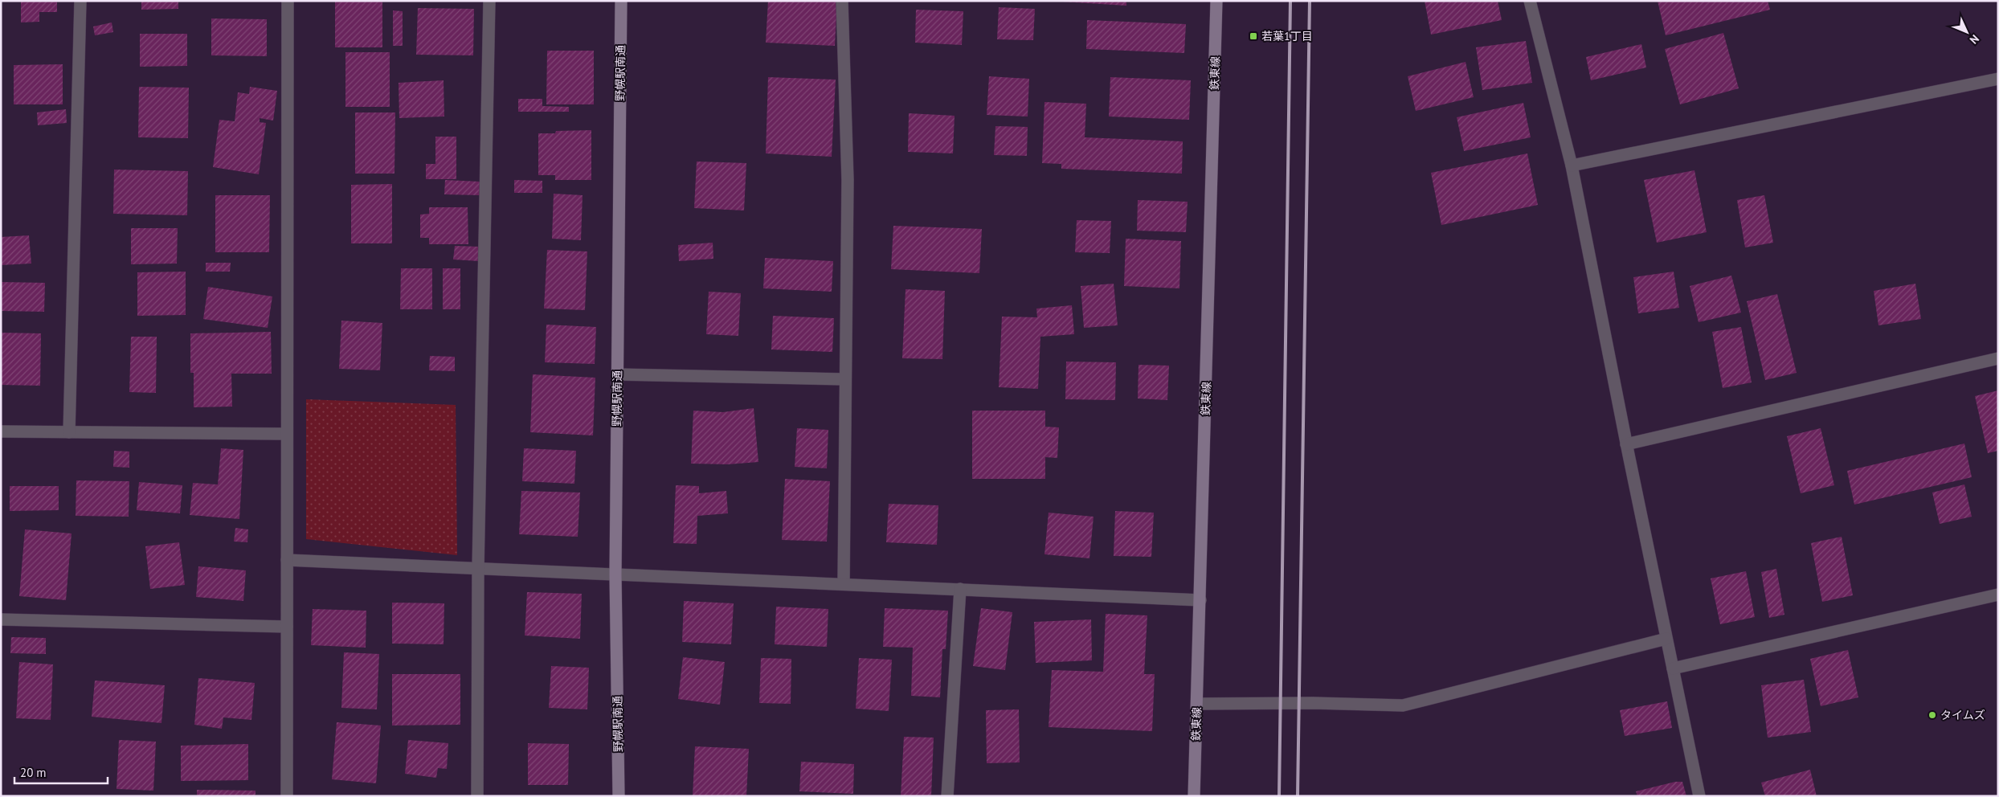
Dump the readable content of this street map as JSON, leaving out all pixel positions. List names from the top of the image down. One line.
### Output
{"streets":{"street":["野幌駅南通","鉄東線"]},"places":{"transit":["若葉1丁目"],"other":["タイムズ"]},"scale_bar":"20 m","north":"bottom right"}
